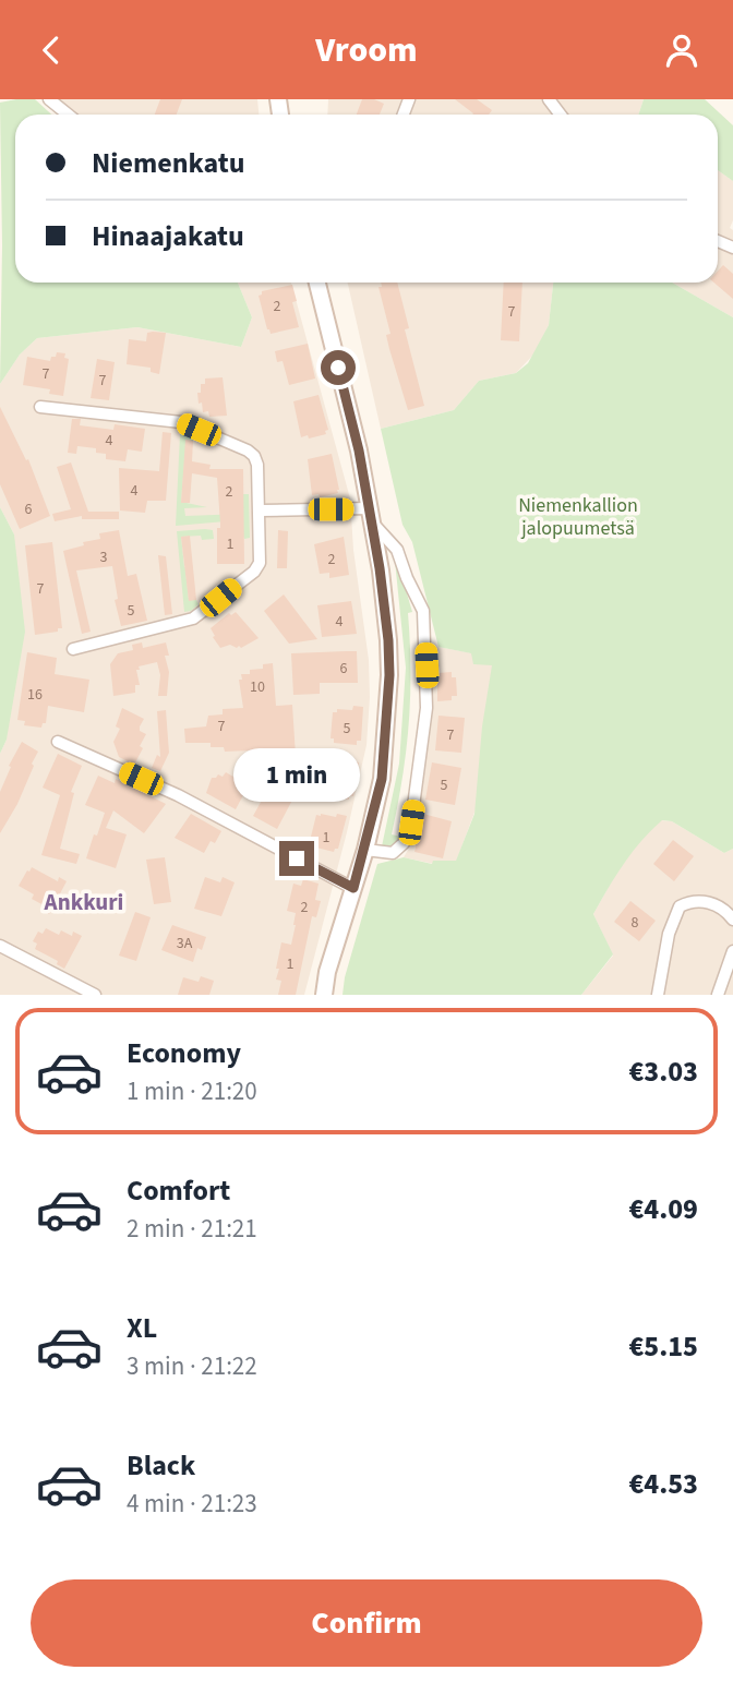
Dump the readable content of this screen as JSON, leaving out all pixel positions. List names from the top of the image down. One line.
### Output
{"districts":["Ankkuri"],"parks":["Niemenkallion jalopuumetsä"],"house_numbers":["2","7","7","7","4","4","2","6","1","3","2","7","5","4","6","10","16","7","5","7","5","1","2","8","3A","1"],"page":{"header":"Vroom","banner":["Niemenkatu","Hinaajakatu"],"bubble":"1 min","list":[{"name":"Economy","note":"1 min · 21:20","value":"€3.03"},{"name":"Comfort","note":"2 min · 21:21","value":"€4.09"},{"name":"XL","note":"3 min · 21:22","value":"€5.15"},{"name":"Black","note":"4 min · 21:23","value":"€4.53"}],"buttons":"Confirm"}}
